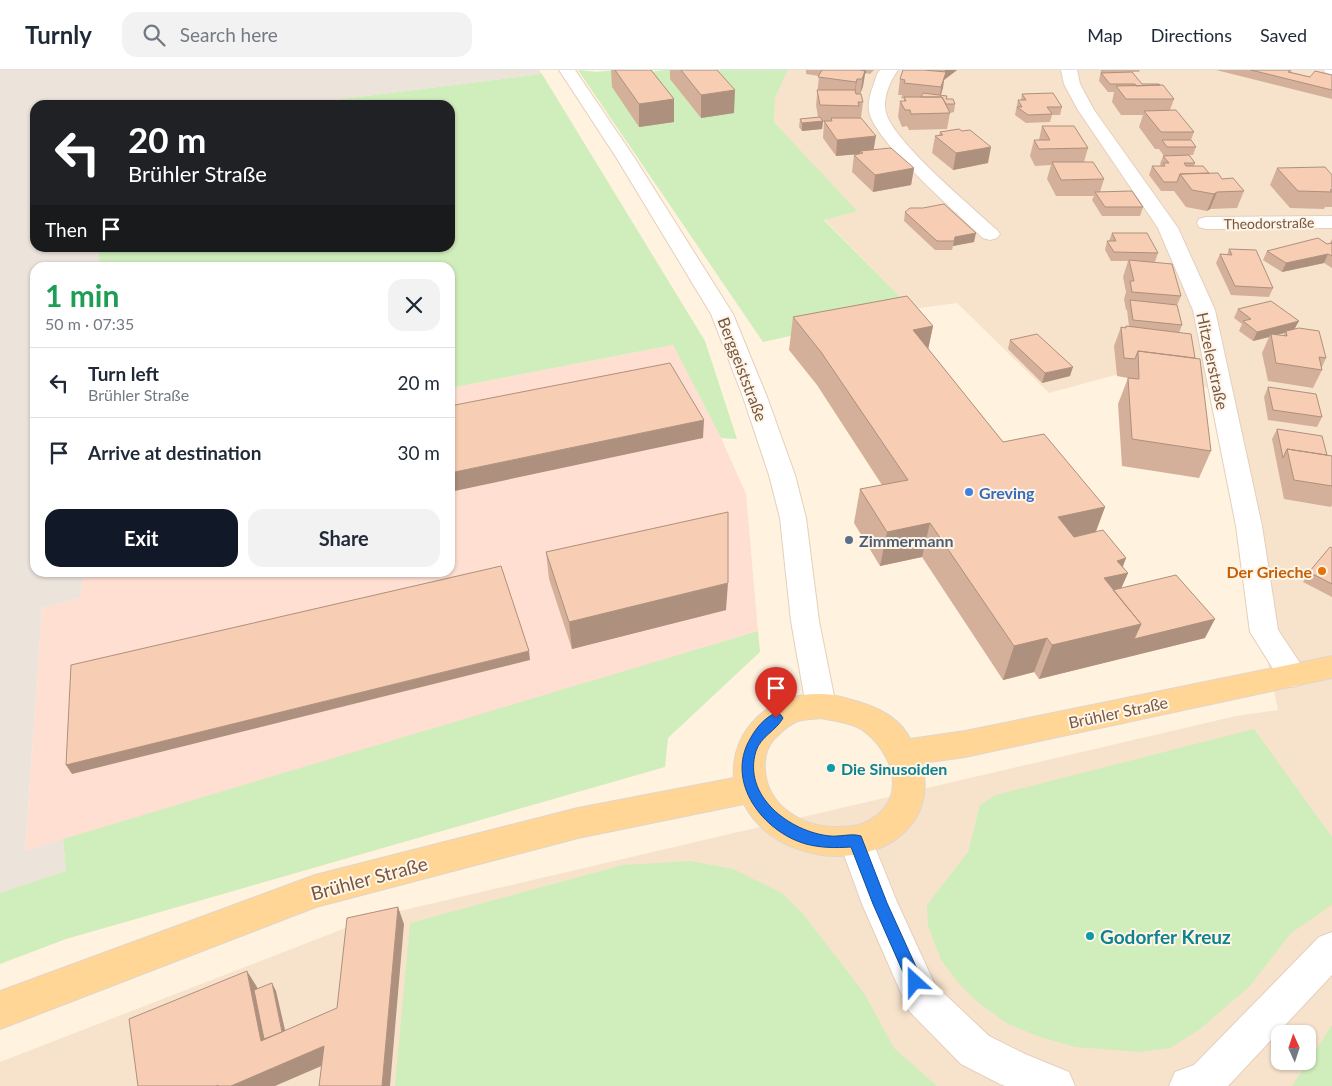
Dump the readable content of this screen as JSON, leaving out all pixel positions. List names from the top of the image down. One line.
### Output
{"streets":{"main road":["Brühler Straße"],"street":["Theodorstraße","Hitzelerstraße","Berggeiststraße"]},"crossings":[["Hitzelerstraße","Brühler Straße"],["Berggeiststraße","Brühler Straße"]],"places":["Greving","Zimmermann","Der Grieche","Die Sinusoiden","Godorfer Kreuz"],"north":"top","page":{"header":"Turnly","search":"Search here","nav":["Map","Directions","Saved"],"turn":["20 m","Brühler Straße"],"then":"Then","heading":["1 min","50 m · 07:35"],"list":[{"name":"Turn left","note":"Brühler Straße","value":"20 m"},{"name":"Arrive at destination","value":"30 m"}],"buttons":["Exit","Share"]}}
